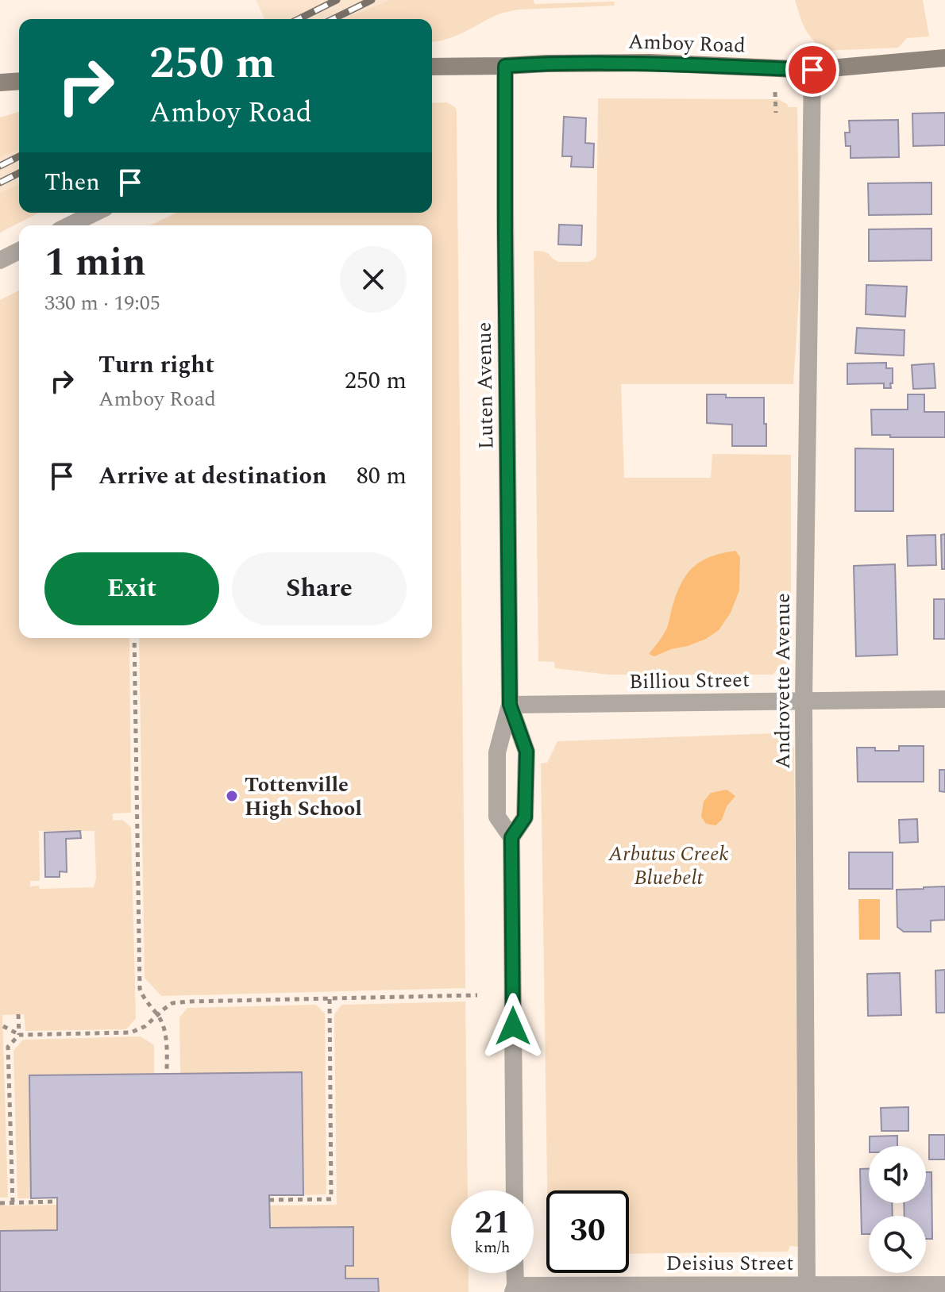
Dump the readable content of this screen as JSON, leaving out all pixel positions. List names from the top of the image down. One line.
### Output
{"streets":{"main road":["Amboy Road"],"street":["Luten Avenue","Billiou Street","Androvette Avenue","Deisius Street"]},"crossings":[["Amboy Road","Luten Avenue"],["Amboy Road","Androvette Avenue"],["Luten Avenue","Billiou Street"],["Billiou Street","Androvette Avenue"],["Androvette Avenue","Deisius Street"]],"parks":["Arbutus Creek Bluebelt"],"places":["Tottenville High School"],"page":{"turn":["250 m","Amboy Road"],"then":"Then","heading":["1 min","330 m · 19:05"],"list":[{"name":"Turn right","note":"Amboy Road","value":"250 m"},{"name":"Arrive at destination","value":"80 m"}],"buttons":["Exit","Share"],"speed":"21 km/h","limit":"30"}}
